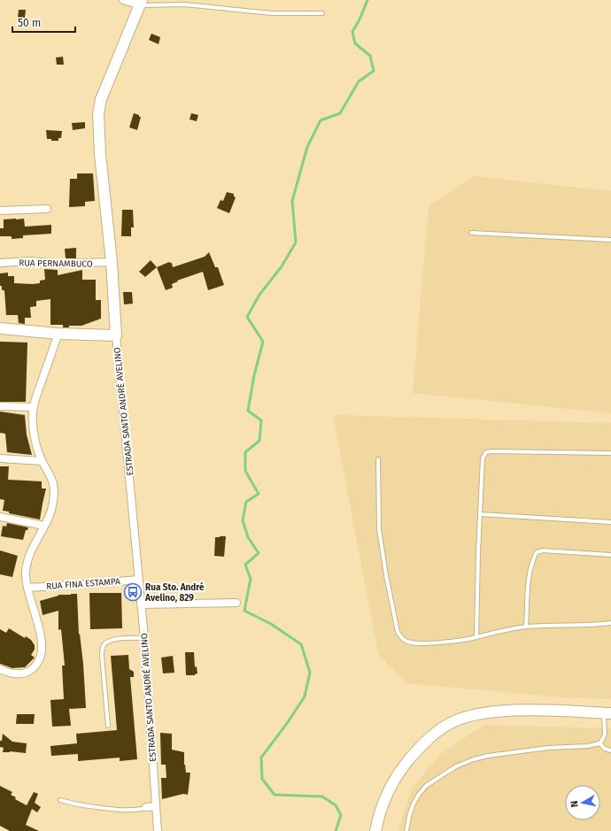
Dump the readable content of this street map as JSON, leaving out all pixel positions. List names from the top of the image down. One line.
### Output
{"streets":{"main road":["ESTRADA SANTO ANDRÉ AVELINO"],"street":["RUA PERNAMBUCO","RUA FINA ESTAMPA"]},"crossings":[["RUA PERNAMBUCO","ESTRADA SANTO ANDRÉ AVELINO"],["ESTRADA SANTO ANDRÉ AVELINO","RUA FINA ESTAMPA"]],"places":{"bus stop":["Rua Sto. André Avelino, 829"]},"scale_bar":"50 m","north":"left"}
